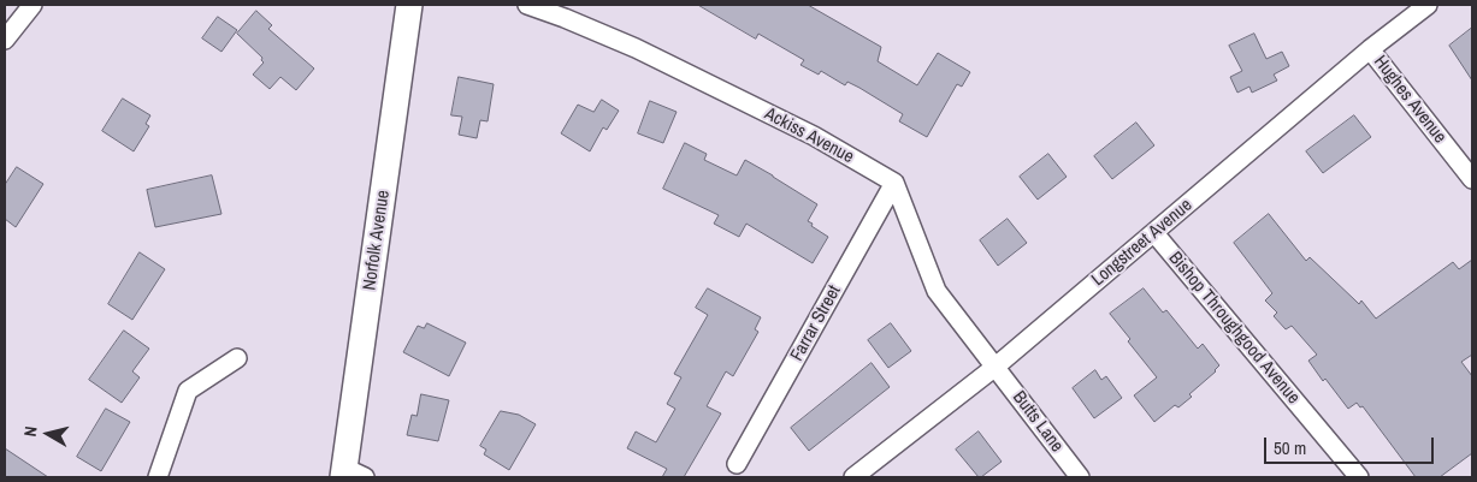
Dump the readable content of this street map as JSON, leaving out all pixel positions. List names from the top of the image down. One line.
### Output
{"streets":{"main road":["Norfolk Avenue"],"street":["Hughes Avenue","Ackiss Avenue","Longstreet Avenue","Farrar Street","Bishop Throughgood Avenue","Butts Lane"]},"crossings":[["Hughes Avenue","Longstreet Avenue"],["Ackiss Avenue","Farrar Street"],["Longstreet Avenue","Bishop Throughgood Avenue"],["Longstreet Avenue","Butts Lane"]],"scale_bar":"50 m","north":"left"}
